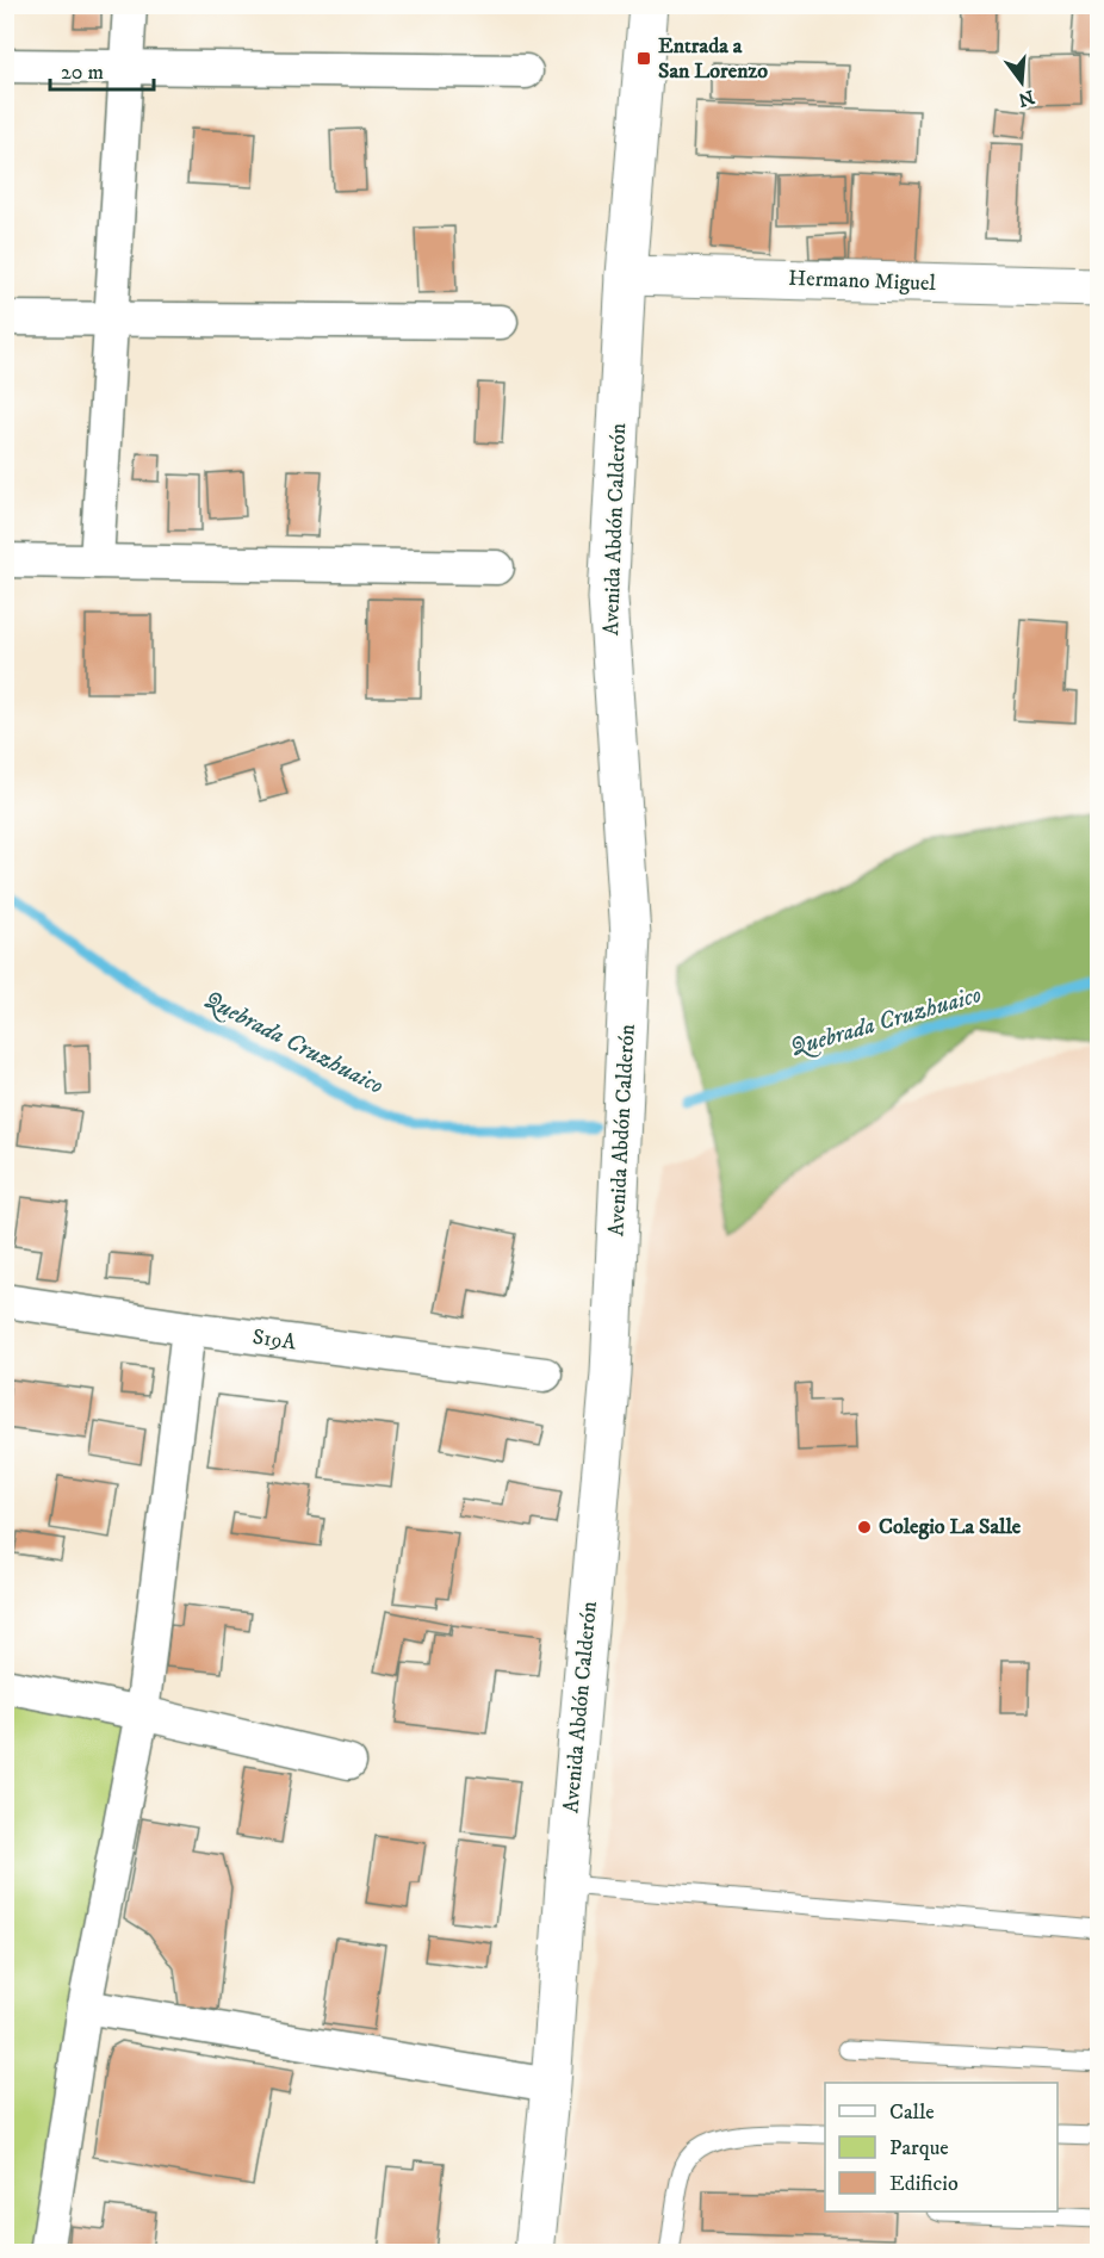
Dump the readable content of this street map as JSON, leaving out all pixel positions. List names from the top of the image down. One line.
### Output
{"streets":{"street":["Hermano Miguel","Avenida Abdón Calderón","S19A"]},"crossings":[["Hermano Miguel","Avenida Abdón Calderón"]],"water":["Quebrada Cruzhuaico"],"places":{"transit":["Entrada a San Lorenzo"],"other":["Colegio La Salle"]},"legend":["Calle","Parque","Edificio"],"scale_bar":"20 m","north":"bottom"}
